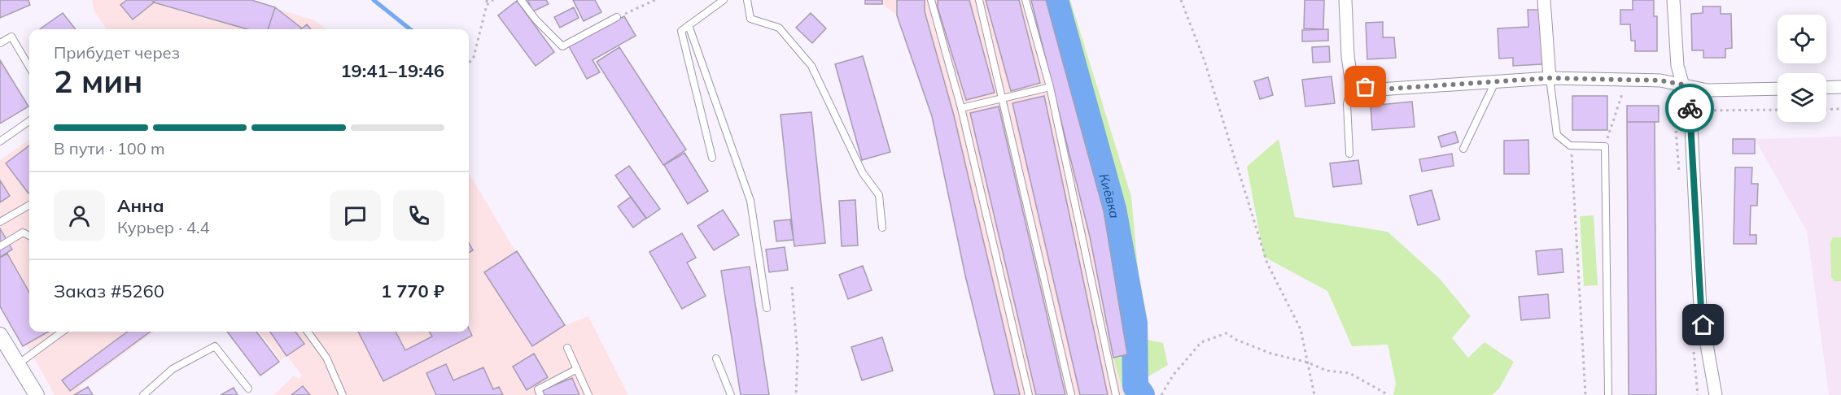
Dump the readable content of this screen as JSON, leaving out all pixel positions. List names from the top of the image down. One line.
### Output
{"water":["Киёвка"],"page":{"heading":["2 мин","Прибудет через","19:41–19:46"],"panel":["Анна","Курьер · 4.4","Заказ #5260","1 770 ₽"],"bar":"В пути · 100 m"}}
